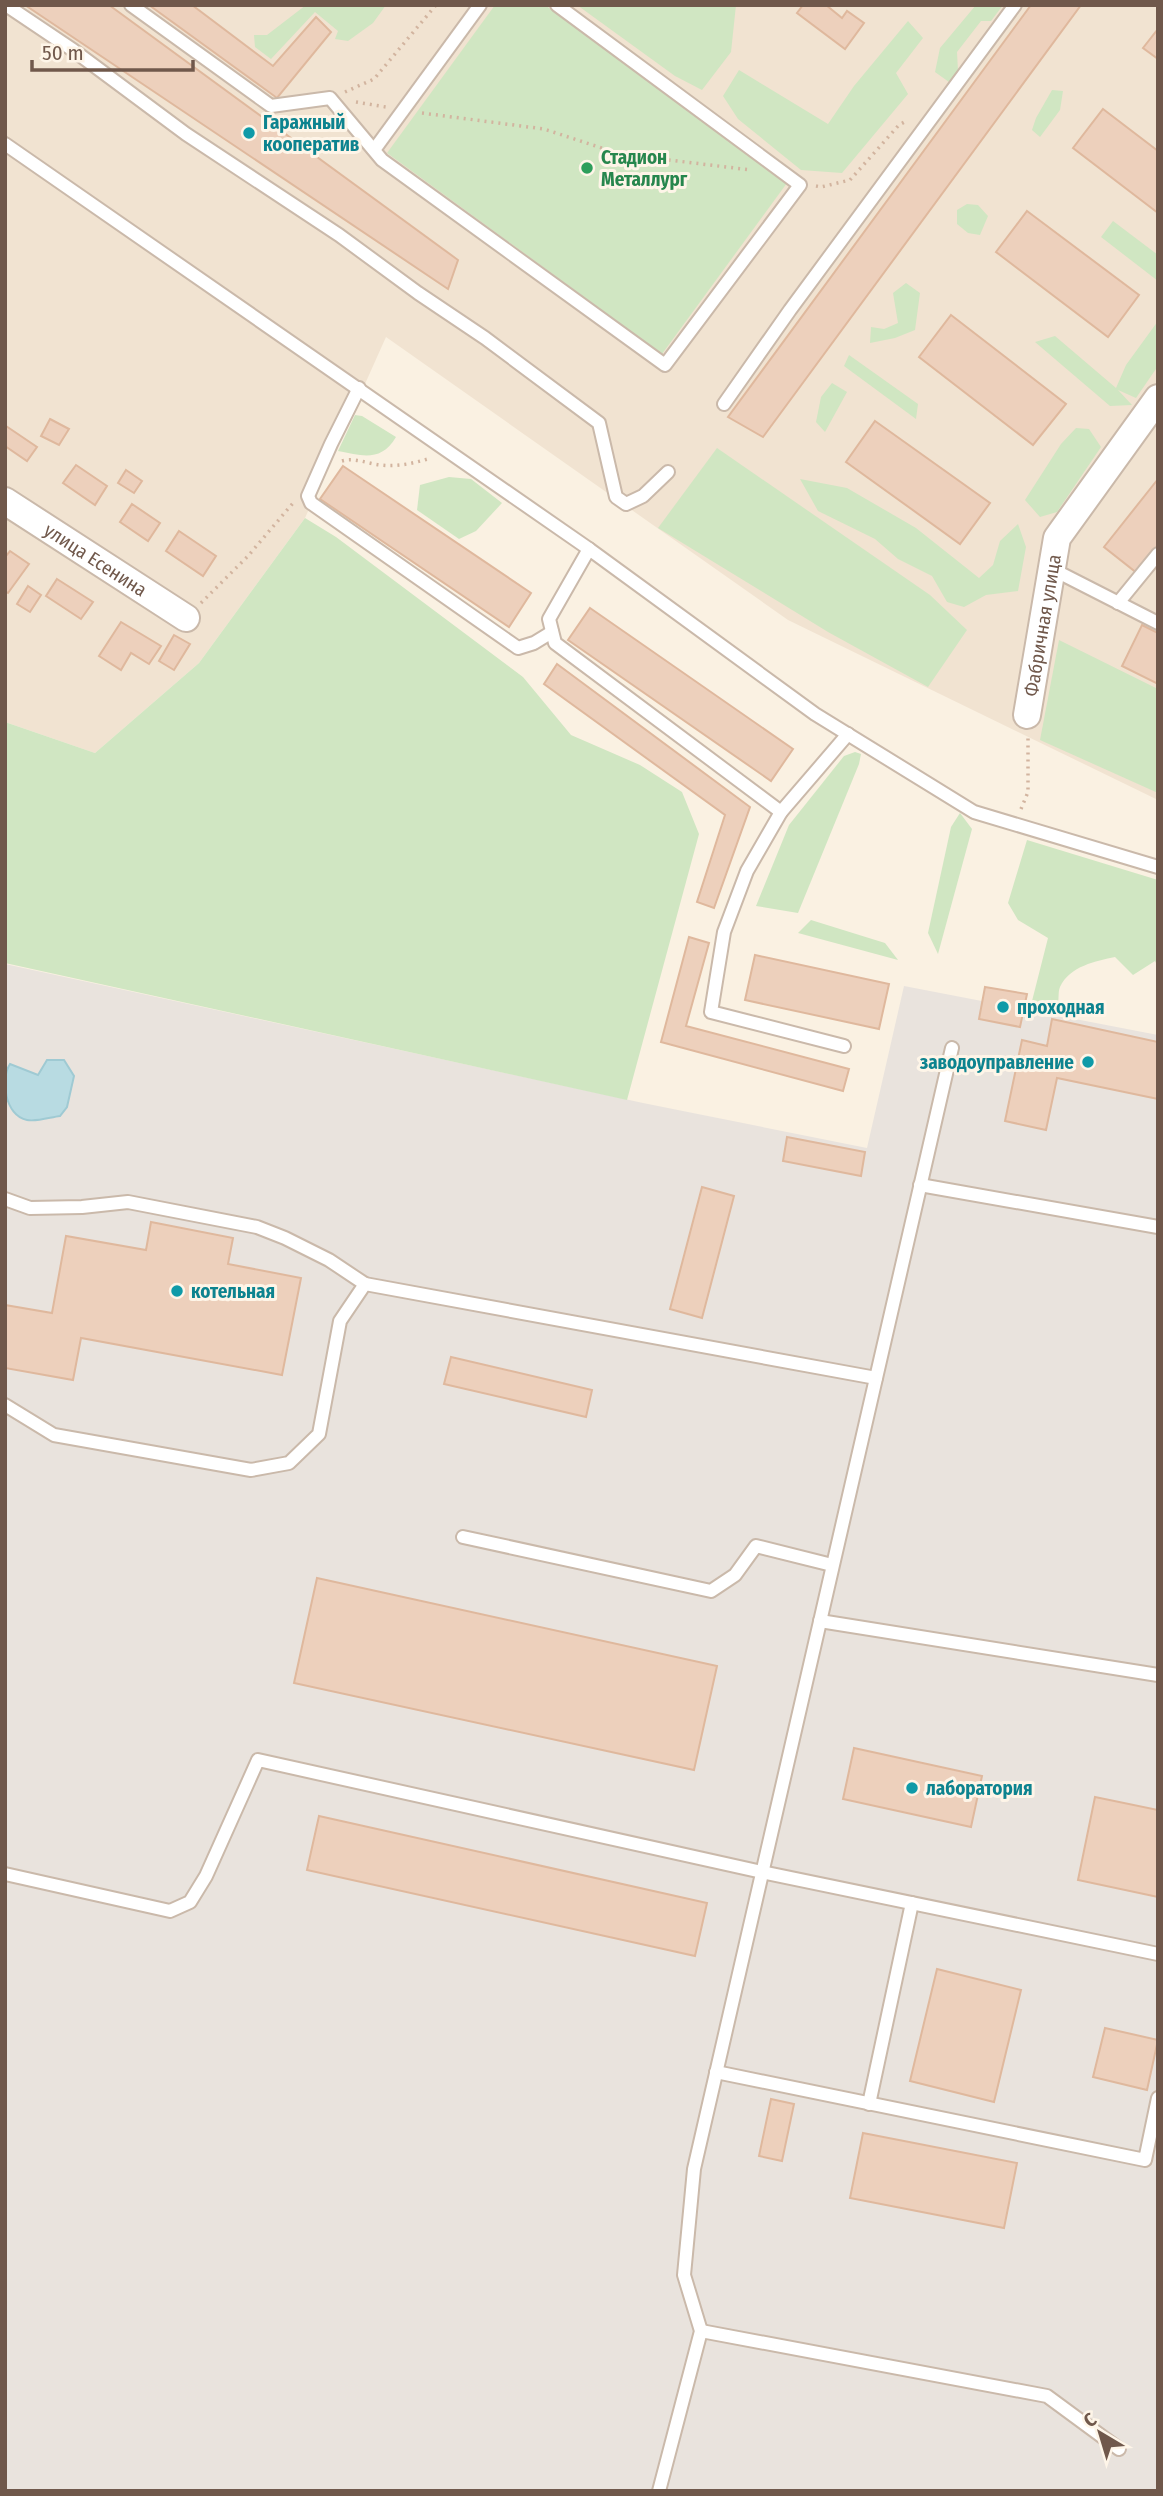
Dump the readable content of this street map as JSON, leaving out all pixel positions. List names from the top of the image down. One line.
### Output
{"streets":{"street":["улица Есенина","Фабричная улица"]},"places":["Гаражный кооператив","Стадион Металлург","проходная","заводоуправление","котельная","лаборатория"],"scale_bar":"50 m","north":"top left"}
